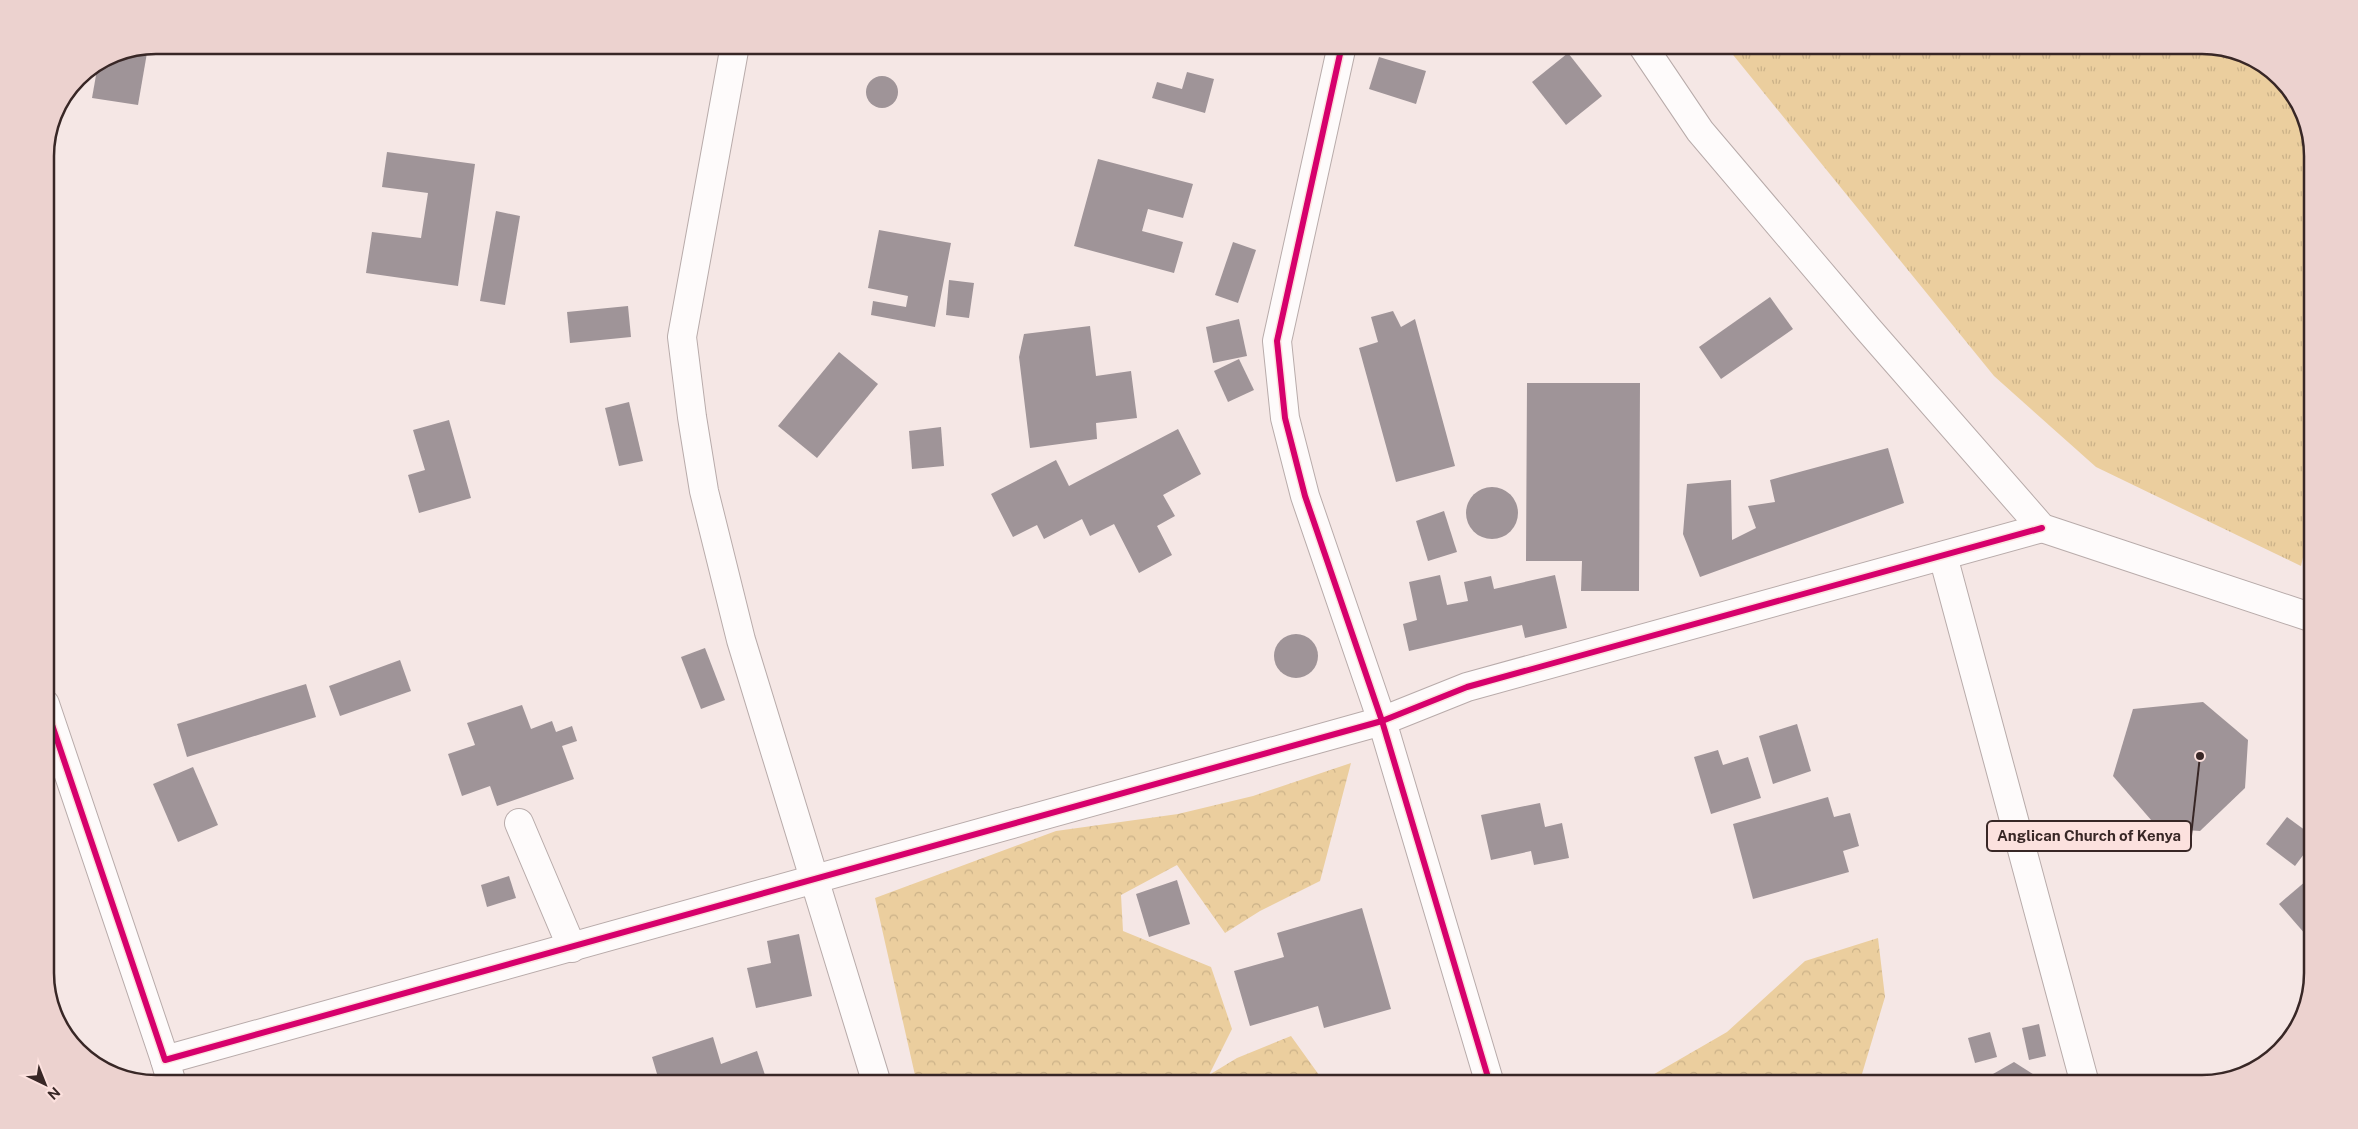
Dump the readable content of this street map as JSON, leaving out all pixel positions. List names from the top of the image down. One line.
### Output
{"places":["Anglican Church of Kenya"],"north":"bottom right"}
